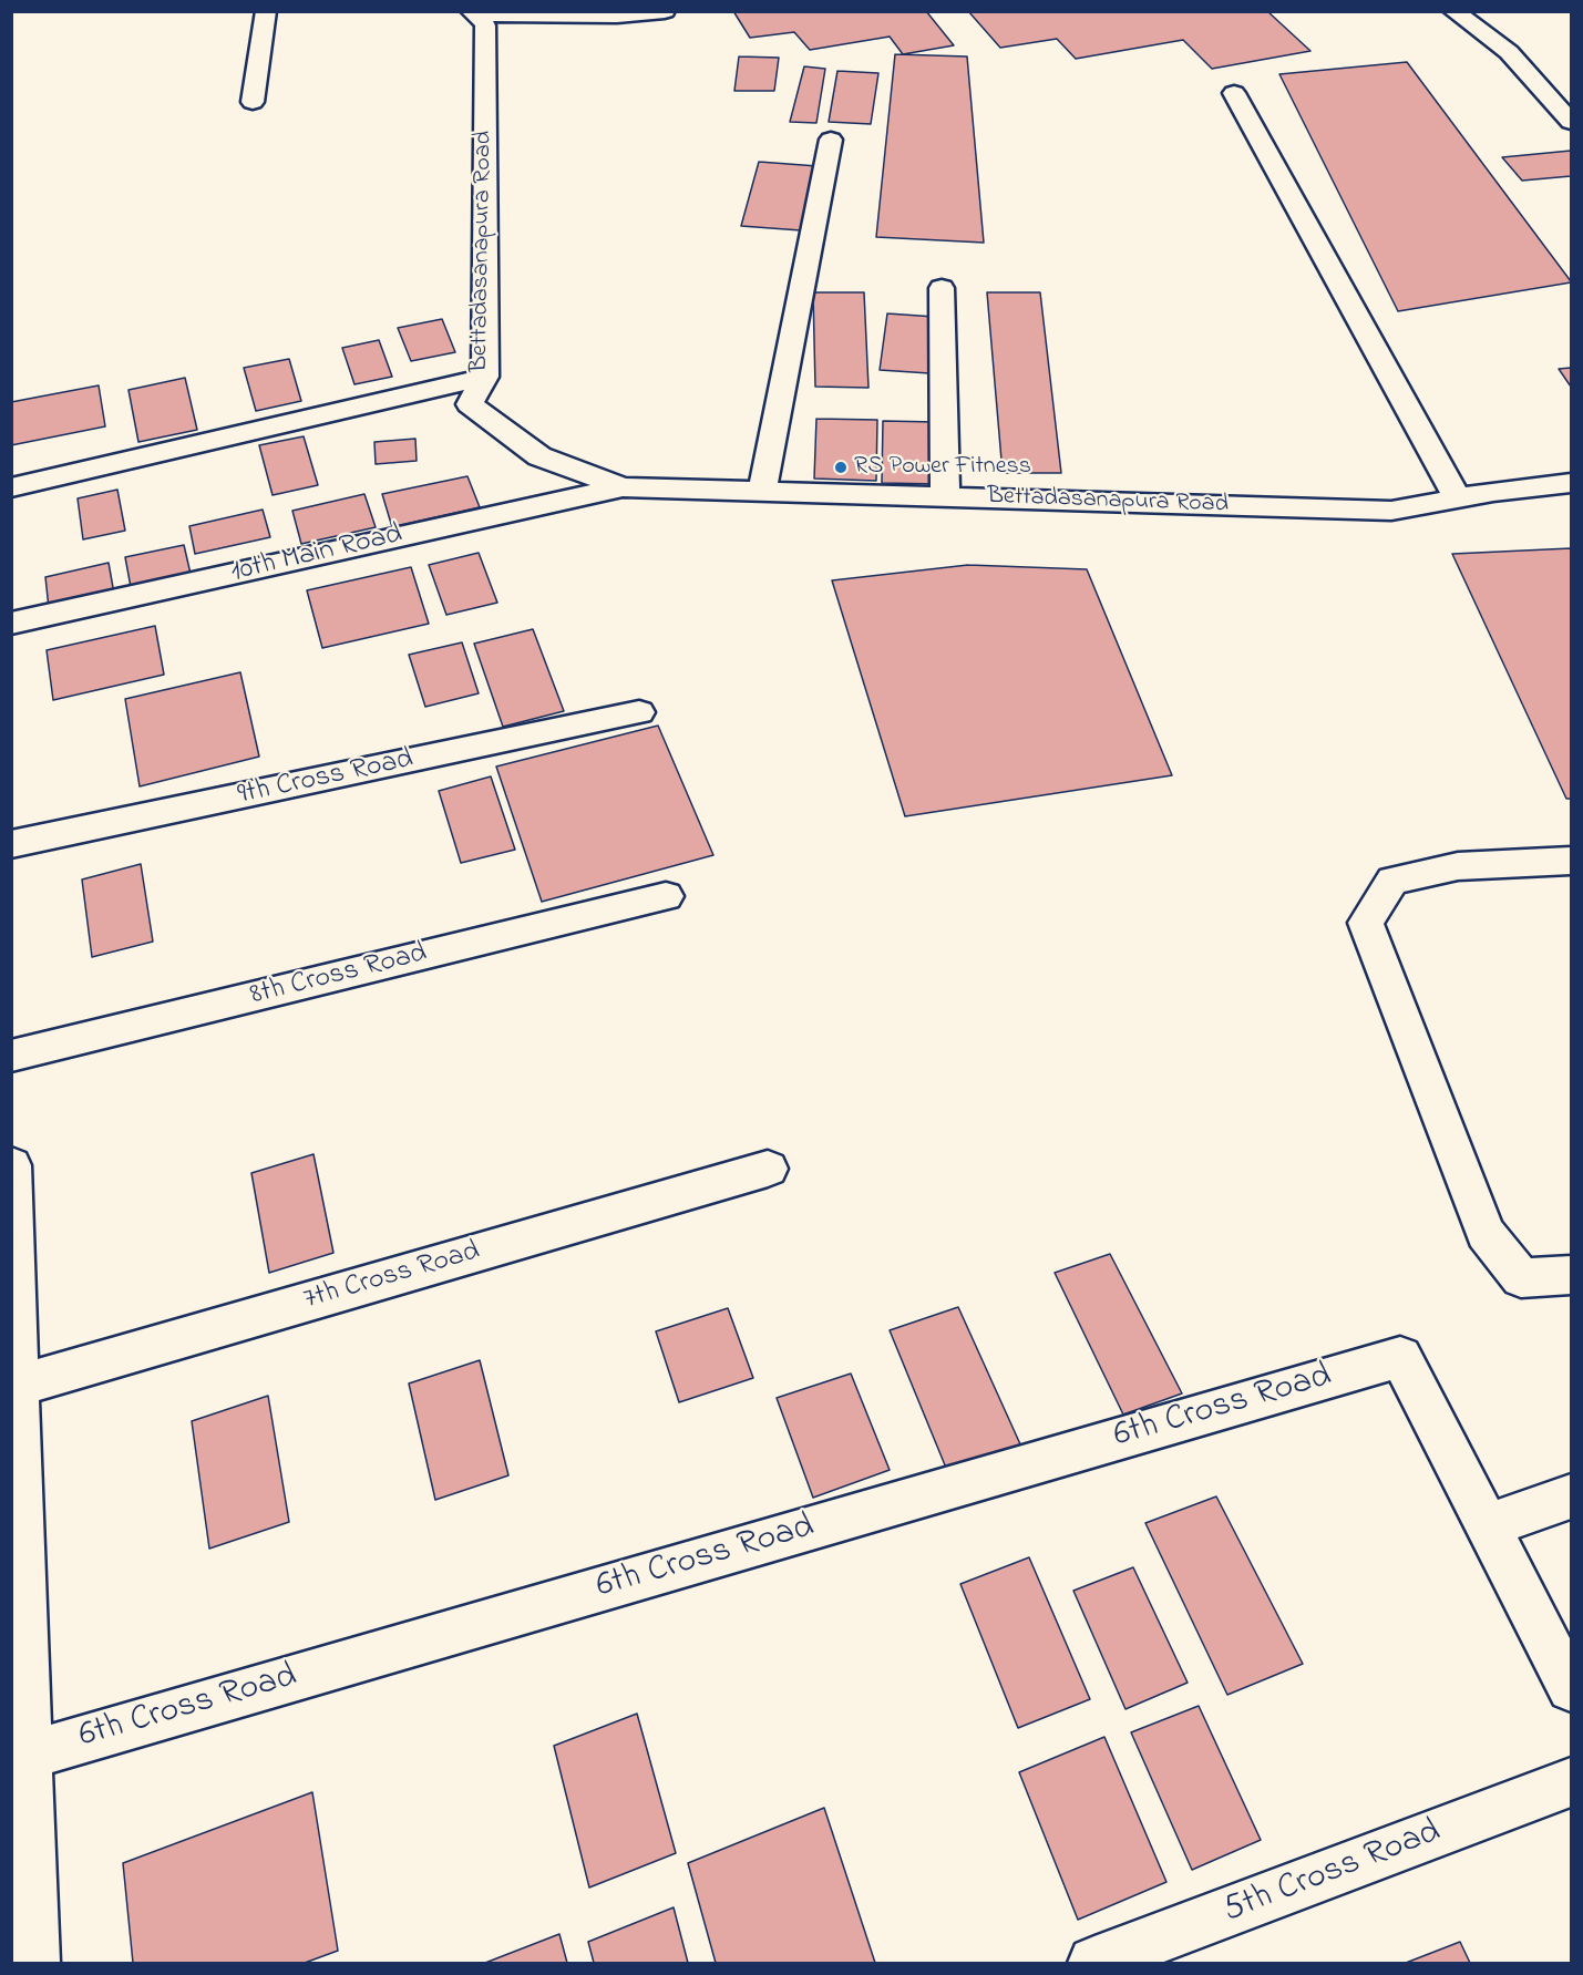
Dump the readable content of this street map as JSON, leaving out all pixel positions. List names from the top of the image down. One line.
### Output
{"streets":{"street":["Bettadasanapura Road","10th Main Road","9th Cross Road","8th Cross Road","7th Cross Road","6th Cross Road","5th Cross Road"]},"crossings":[["Bettadasanapura Road","10th Main Road"]],"places":["RS Power Fitness"]}
